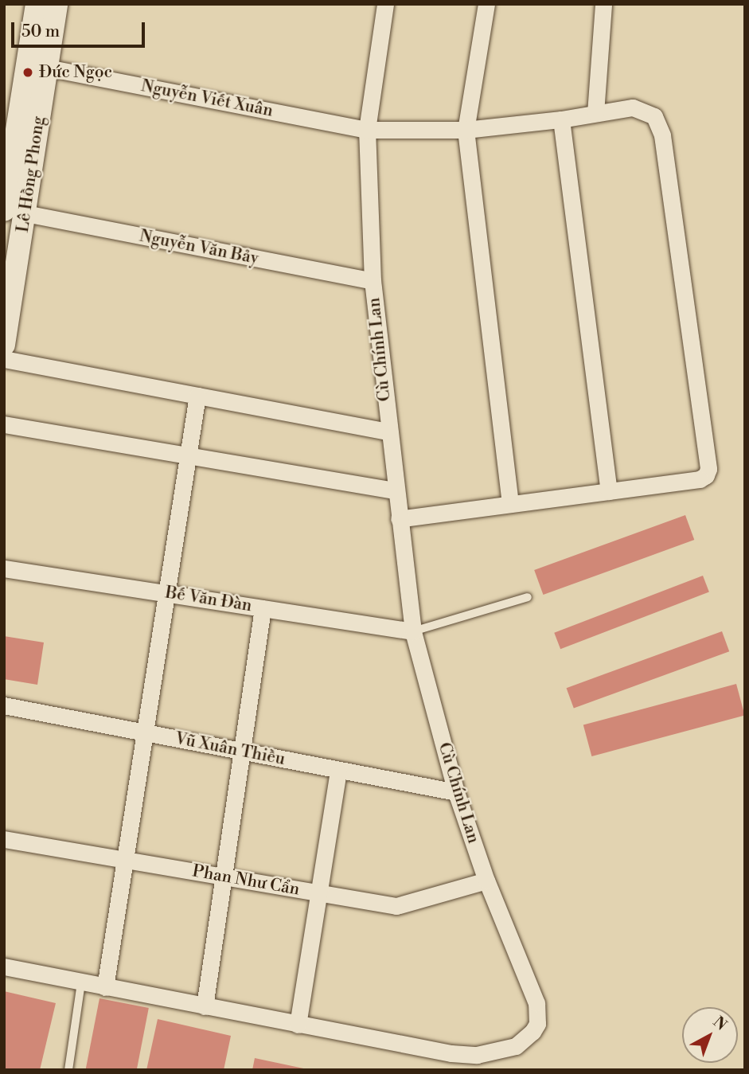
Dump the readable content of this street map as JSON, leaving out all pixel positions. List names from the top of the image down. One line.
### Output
{"streets":{"main road":["Lê Hồng Phong"],"street":["Nguyễn Viết Xuân","Nguyễn Văn Bảy","Cù Chính Lan","Bế Văn Đàn","Vũ Xuân Thiều","Phan Như Cẩn"]},"crossings":[["Nguyễn Viết Xuân","Lê Hồng Phong"],["Nguyễn Viết Xuân","Cù Chính Lan"],["Lê Hồng Phong","Nguyễn Văn Bảy"],["Nguyễn Văn Bảy","Cù Chính Lan"],["Cù Chính Lan","Bế Văn Đàn"],["Cù Chính Lan","Vũ Xuân Thiều"],["Cù Chính Lan","Phan Như Cẩn"]],"places":["Đức Ngọc"],"scale_bar":"50 m","north":"top right"}
